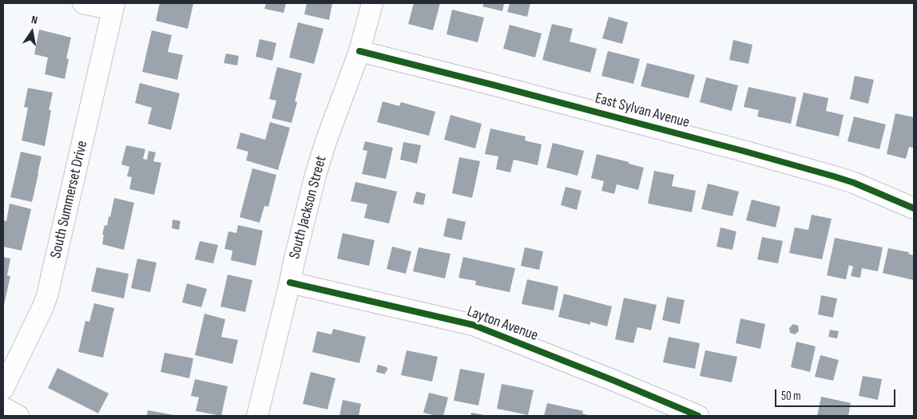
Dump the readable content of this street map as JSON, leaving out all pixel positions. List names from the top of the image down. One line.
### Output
{"streets":{"street":["East Sylvan Avenue","South Summerset Drive","South Jackson Street","Layton Avenue"]},"crossings":[["East Sylvan Avenue","South Jackson Street"],["South Jackson Street","Layton Avenue"]],"scale_bar":"50 m","north":"top"}
